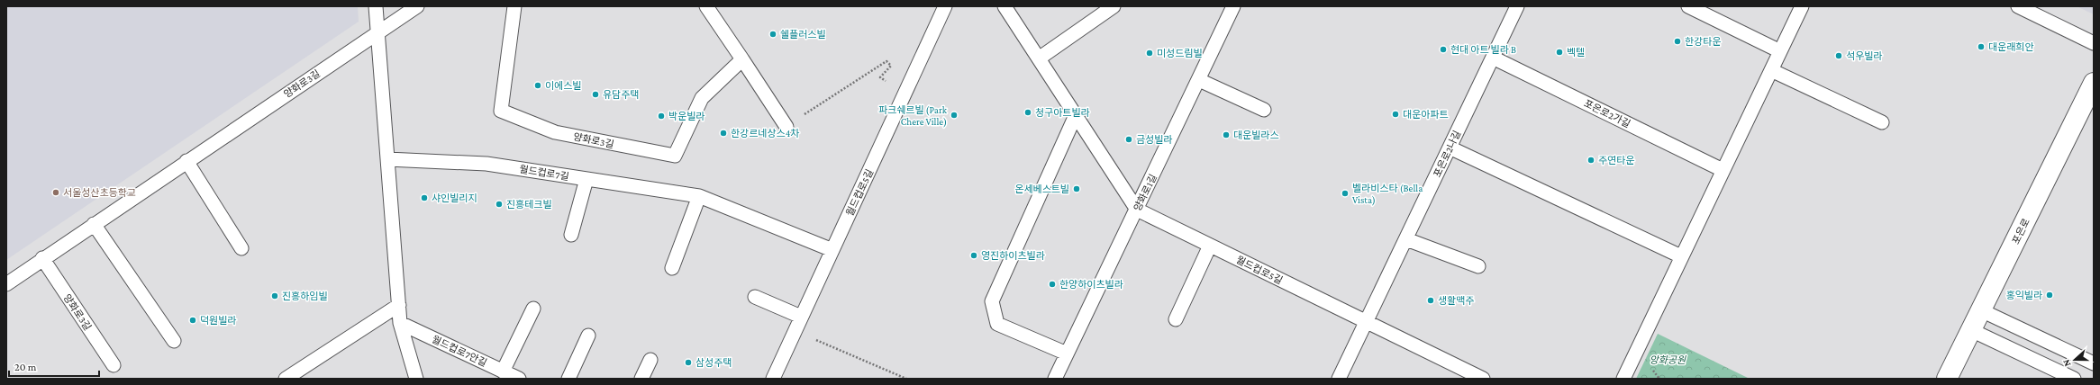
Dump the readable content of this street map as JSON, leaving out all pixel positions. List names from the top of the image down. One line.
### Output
{"streets":{"street":["포은로"],"lane":["양화로3길","포은로2가길","포은로2나길","월드컵로7길","월드컵로5길","양화로1길","월드컵로7안길"]},"crossings":[["포은로2가길","포은로2나길"],["포은로2나길","월드컵로5길"],["월드컵로7길","월드컵로5길"],["월드컵로5길","양화로1길"]],"parks":["앙화공원"],"places":["쉘플러스빌","한강타운","대운래희안","현대 아트 빌라 B","벡텔","미성드림빌","석우빌라","이에스빌","유담주택","청구아트빌라","대운아파트","파크쉐르빌 (Park Chere Ville)","박운빌라","한강르네상스4차","대운빌라스","금성빌라","주연타운","온세베스트빌","서울성산초등학교","벨라비스타 (Bella Vista)","샤인빌리지","진흥테크빌","영진하이츠빌라","한양하이츠빌라","홍익빌라","진흥하임빌","생활맥주","덕원빌라","삼성주택"],"scale_bar":"20 m","north":"left"}
